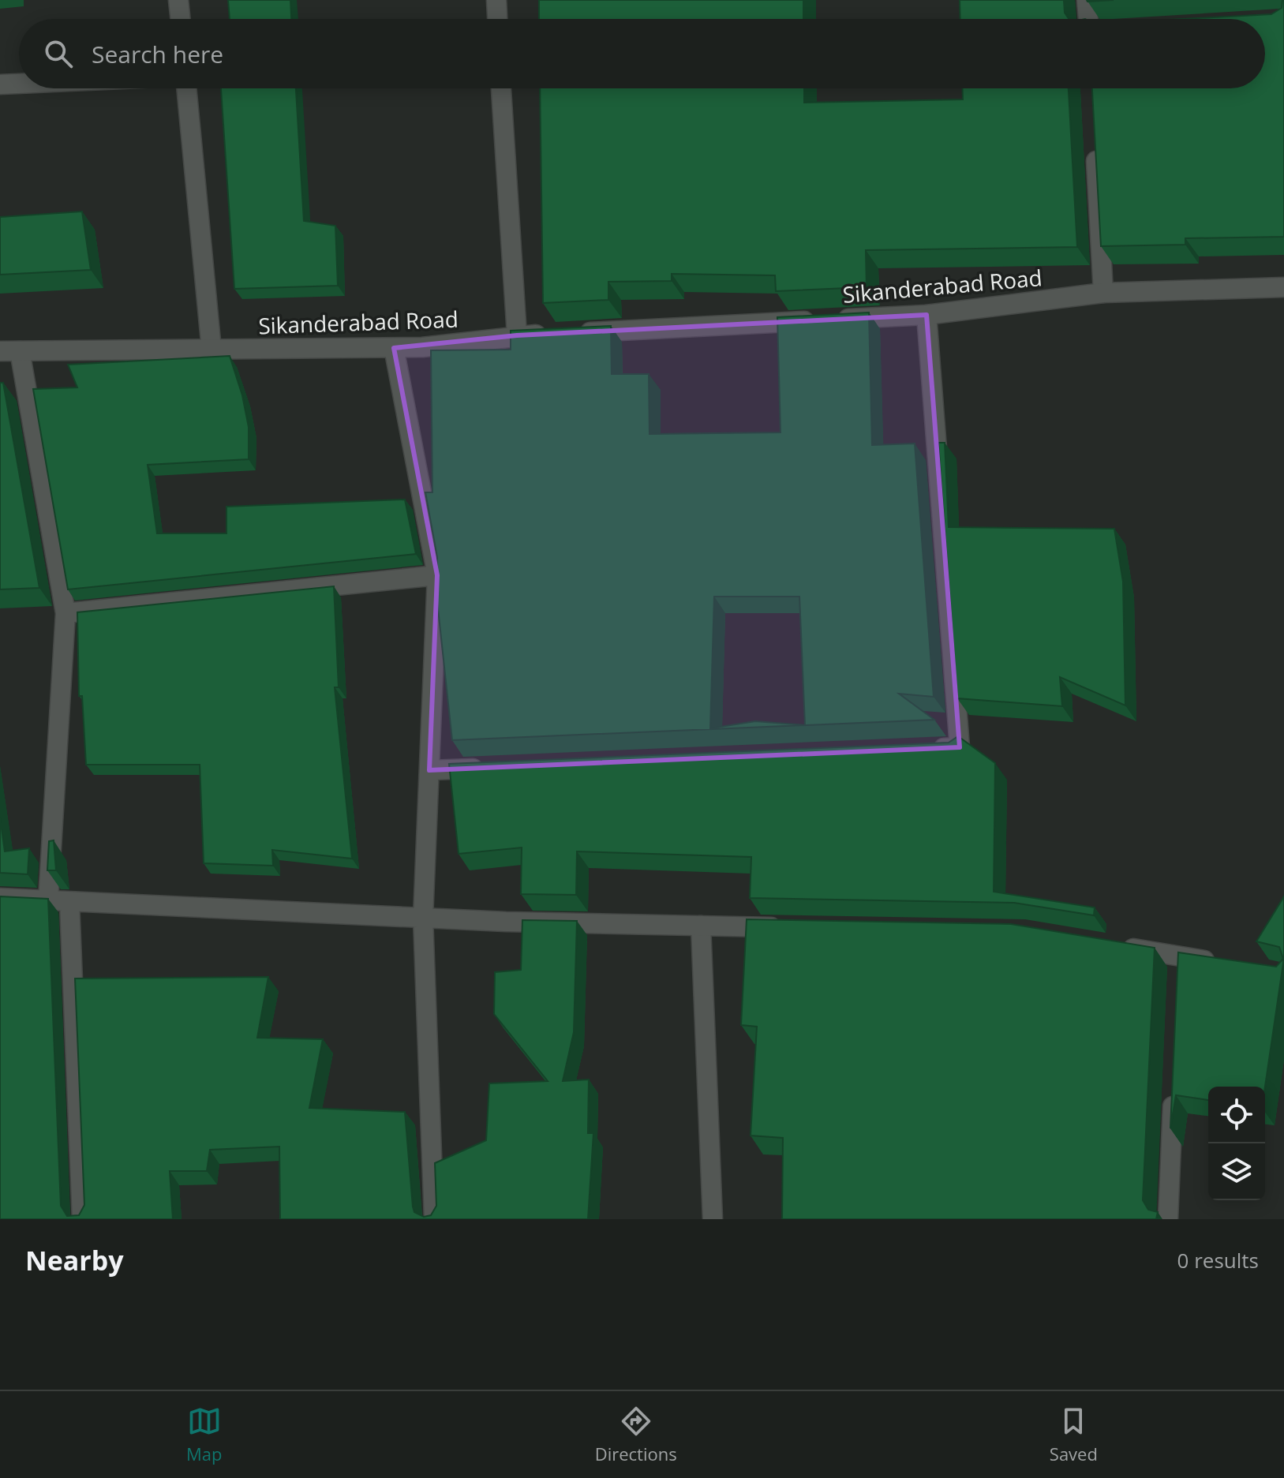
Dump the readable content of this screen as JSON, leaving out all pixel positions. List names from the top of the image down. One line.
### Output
{"streets":{"street":["Sikanderabad Road"]},"page":{"search":"Search here","heading":["Nearby","0 results"],"nav":["Map","Directions","Saved"]}}
